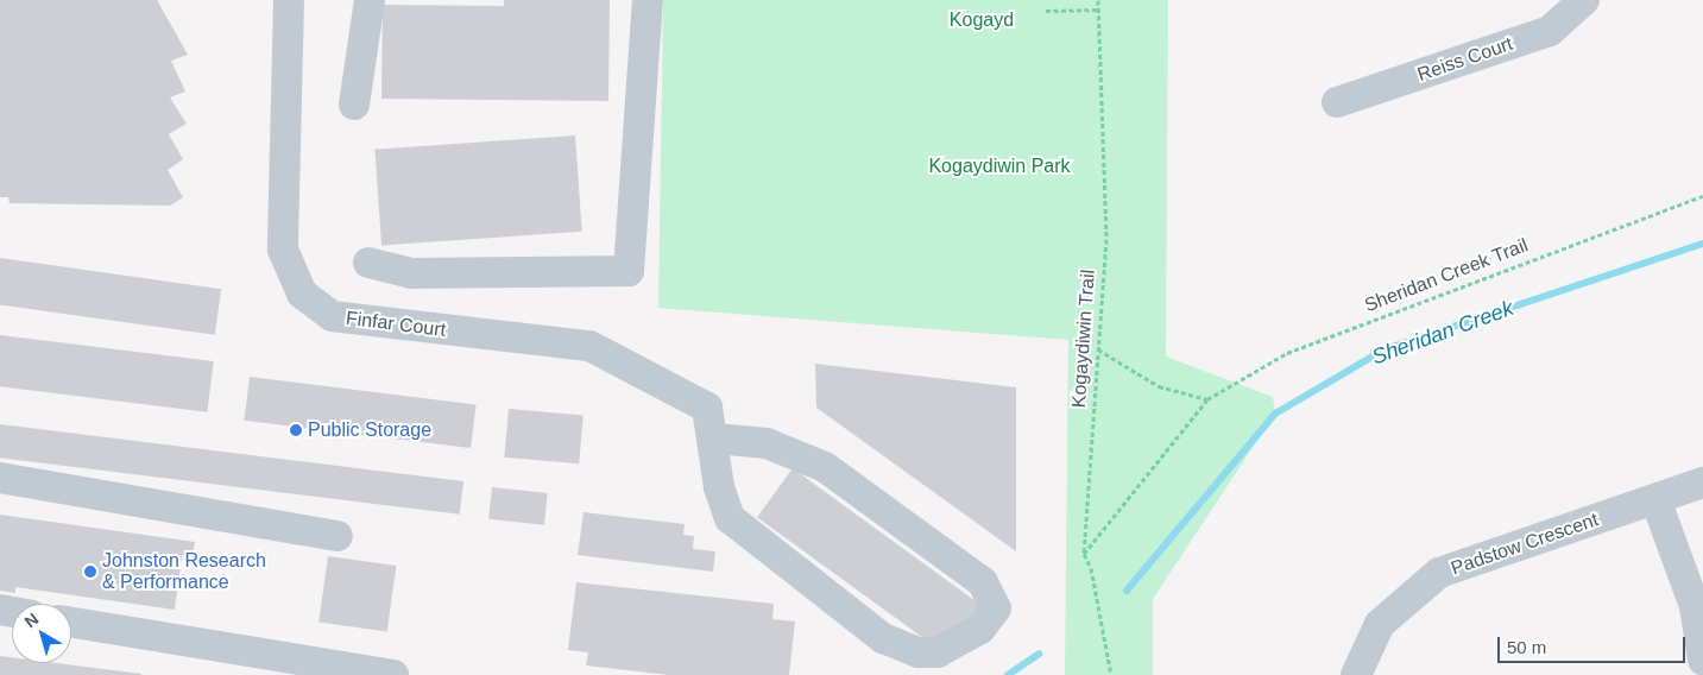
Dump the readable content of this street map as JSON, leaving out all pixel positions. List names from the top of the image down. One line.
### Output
{"streets":{"street":["Reiss Court","Finfar Court","Padstow Crescent"],"path":["Sheridan Creek Trail","Kogaydiwin Trail"]},"crossings":[["Sheridan Creek Trail","Kogaydiwin Trail"]],"water":["Sheridan Creek"],"parks":["Kogayd","Kogaydiwin Park"],"places":["Public Storage","Johnston Research & Performance"],"scale_bar":"50 m","north":"top left"}
